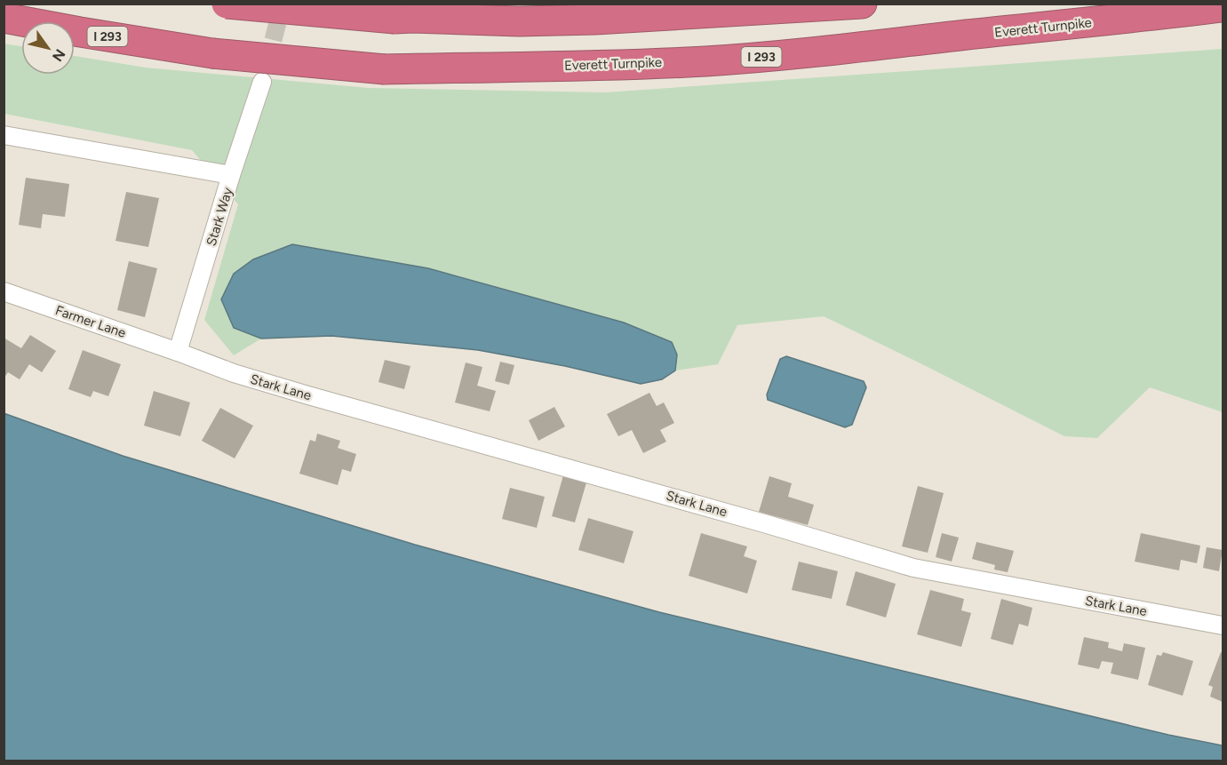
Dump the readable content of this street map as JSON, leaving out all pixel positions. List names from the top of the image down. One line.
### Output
{"streets":{"highway":["Everett Turnpike","I 293"],"street":["Stark Way","Farmer Lane","Stark Lane"]},"crossings":[["Stark Way","Farmer Lane"],["Stark Way","Stark Lane"],["Farmer Lane","Stark Lane"]],"north":"bottom right"}
